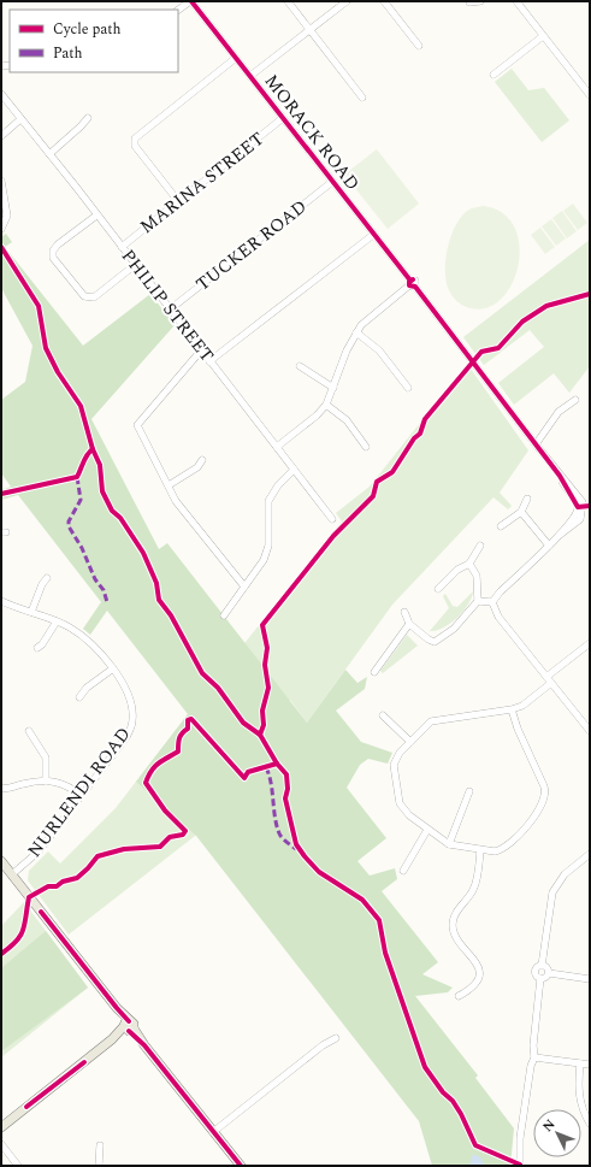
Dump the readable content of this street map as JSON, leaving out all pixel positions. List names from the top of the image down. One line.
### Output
{"streets":{"street":["MORACK ROAD","MARINA STREET","TUCKER ROAD","PHILIP STREET","NURLENDI ROAD"]},"crossings":[["MORACK ROAD","MARINA STREET"],["MORACK ROAD","TUCKER ROAD"],["MARINA STREET","PHILIP STREET"],["TUCKER ROAD","PHILIP STREET"]],"legend":["Cycle path","Path"],"north":"top left"}
